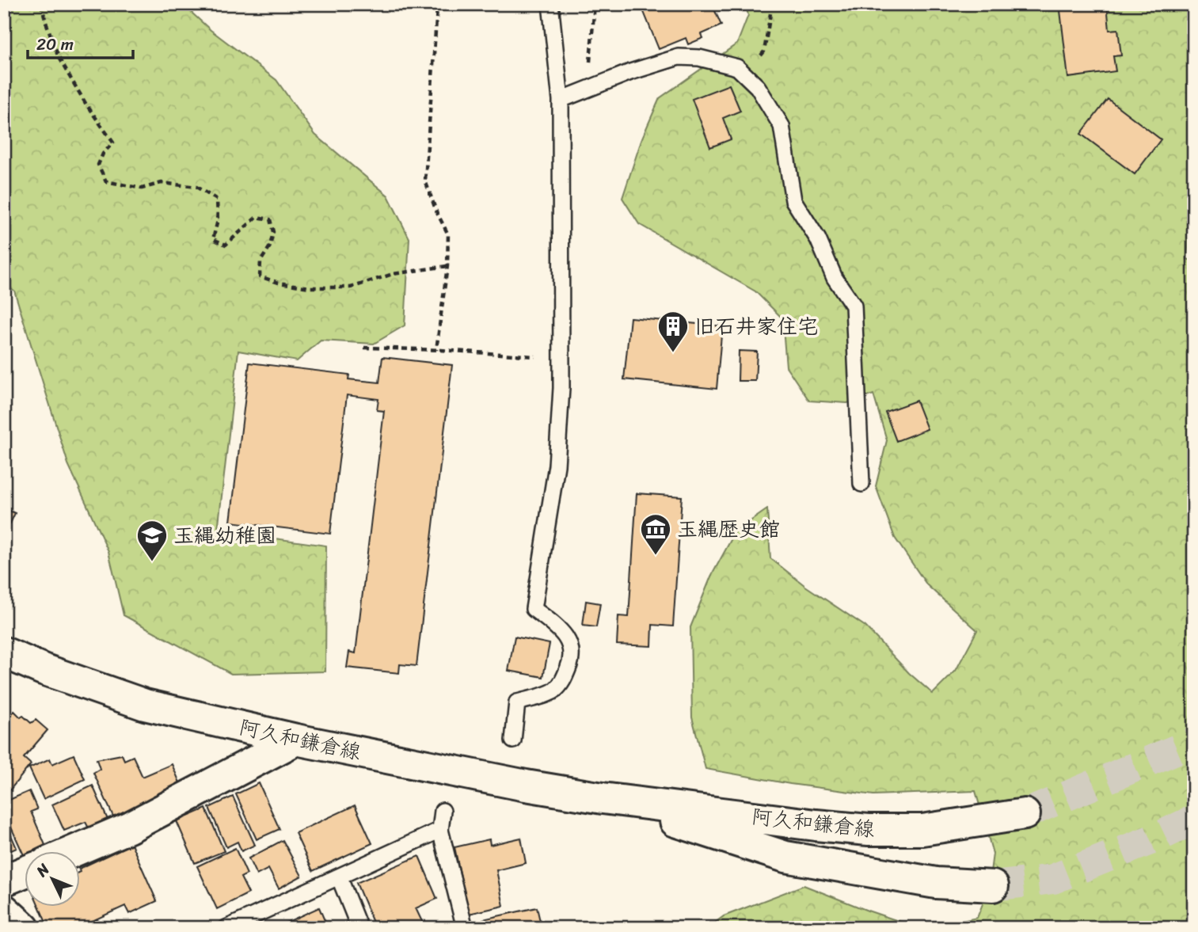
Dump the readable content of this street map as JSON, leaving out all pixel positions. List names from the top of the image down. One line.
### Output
{"streets":{"main road":["阿久和鎌倉線"]},"places":{"building":["旧石井家住宅"],"museum":["玉縄歴史館"],"school or university":["玉縄幼稚園"]},"scale_bar":"20 m","north":"top left"}
